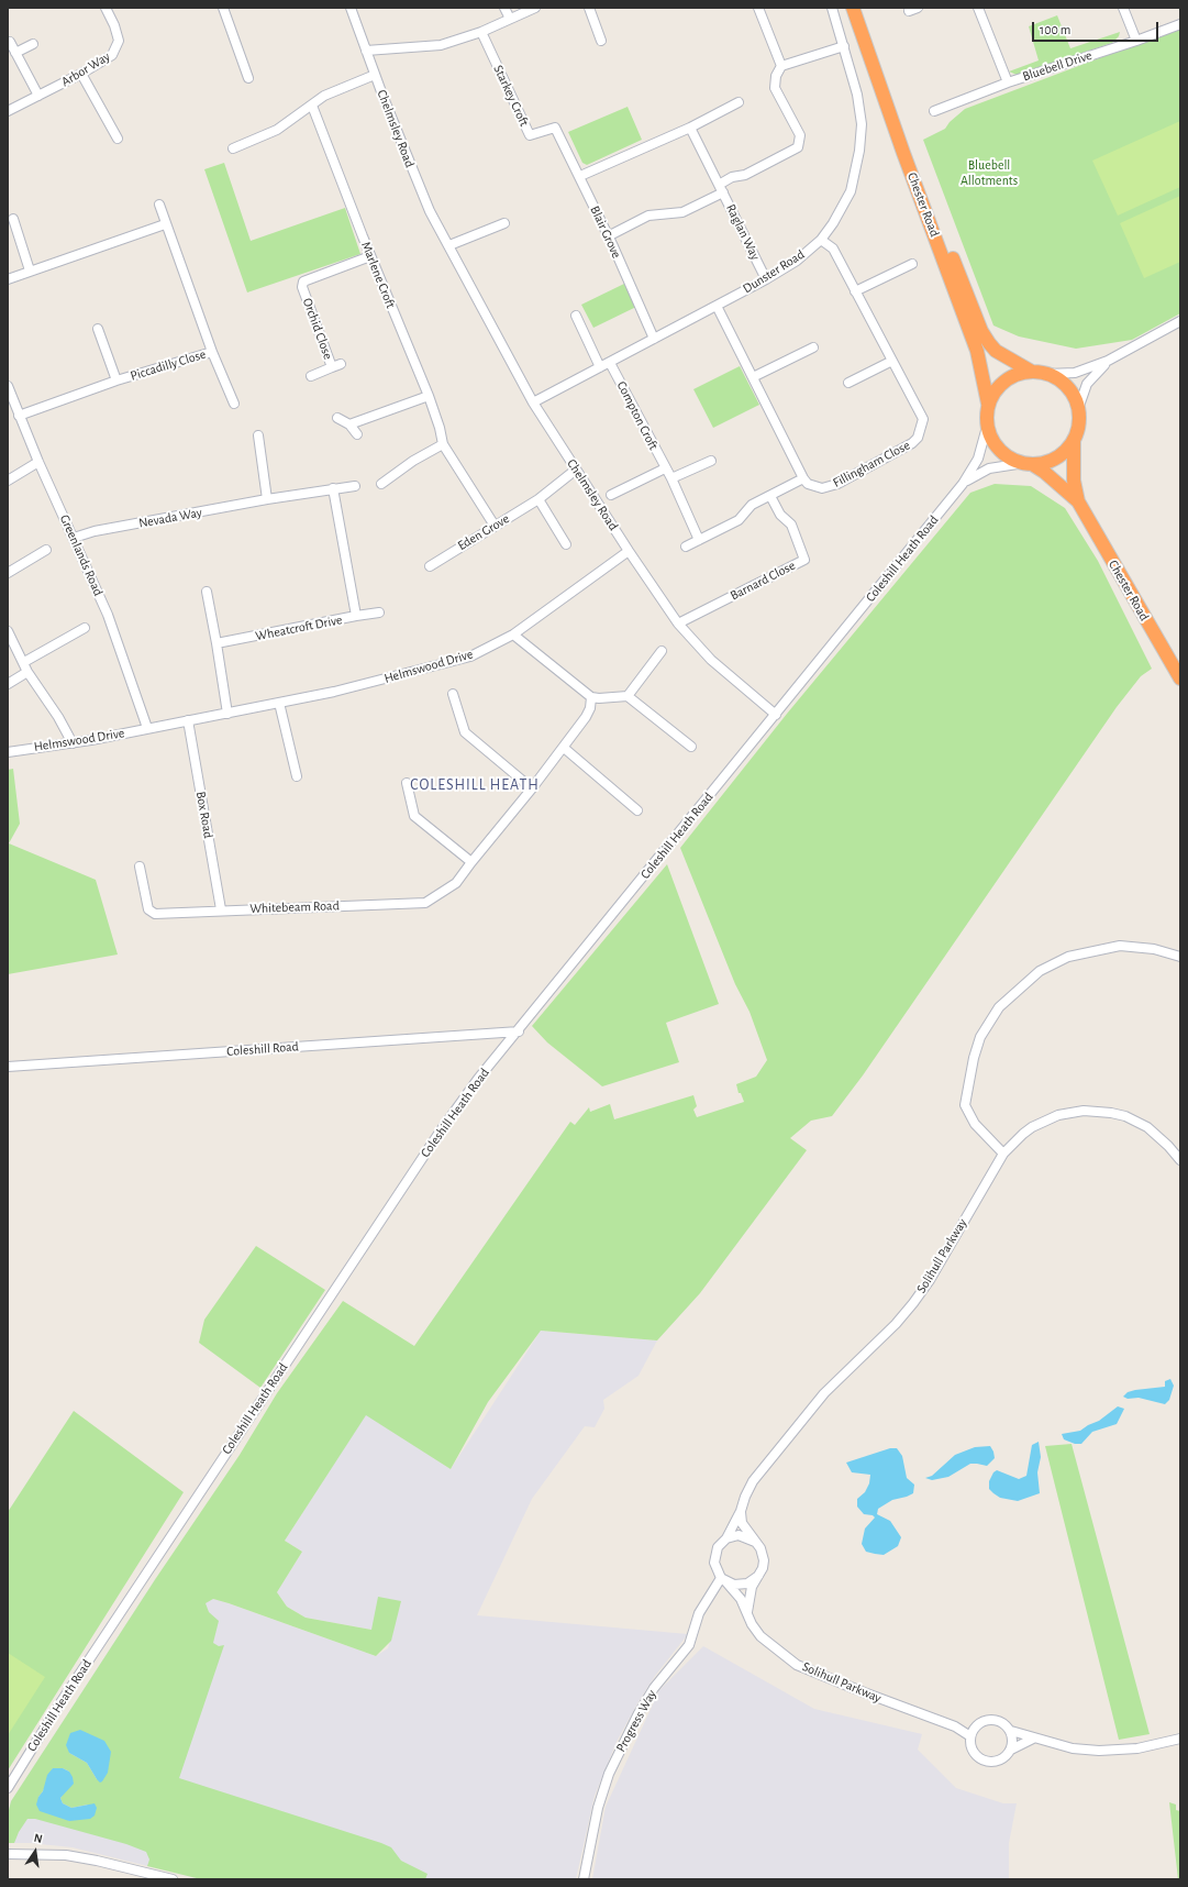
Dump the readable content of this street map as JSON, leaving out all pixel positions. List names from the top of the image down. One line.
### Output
{"streets":{"highway":["Chester Road"],"street":["Bluebell Drive","Arbor Way","Starkey Croft","Chelmsley Road","Blair Grove","Raglan Way","Dunster Road","Marlene Croft","Orchid Close","Piccadilly Close","Compton Croft","Fillingham Close","Nevada Way","Eden Grove","Greenlands Road","Coleshill Heath Road","Barnard Close","Wheatcroft Drive","Helmswood Drive","Box Road","Whitebeam Road","Coleshill Road","Solihull Parkway","Progress Way"]},"crossings":[["Starkey Croft","Blair Grove"],["Chelmsley Road","Dunster Road"],["Chelmsley Road","Eden Grove"],["Chelmsley Road","Coleshill Heath Road"],["Chelmsley Road","Barnard Close"],["Chelmsley Road","Helmswood Drive"],["Chester Road","Coleshill Heath Road"],["Blair Grove","Dunster Road"],["Raglan Way","Dunster Road"],["Dunster Road","Compton Croft"],["Dunster Road","Fillingham Close"],["Marlene Croft","Orchid Close"],["Marlene Croft","Eden Grove"],["Piccadilly Close","Greenlands Road"],["Nevada Way","Greenlands Road"],["Nevada Way","Wheatcroft Drive"],["Greenlands Road","Helmswood Drive"],["Coleshill Heath Road","Coleshill Road"],["Helmswood Drive","Box Road"],["Box Road","Whitebeam Road"],["Solihull Parkway","Progress Way"]],"districts":["COLESHILL HEATH"],"parks":["Bluebell Allotments"],"scale_bar":"100 m","north":"top"}
